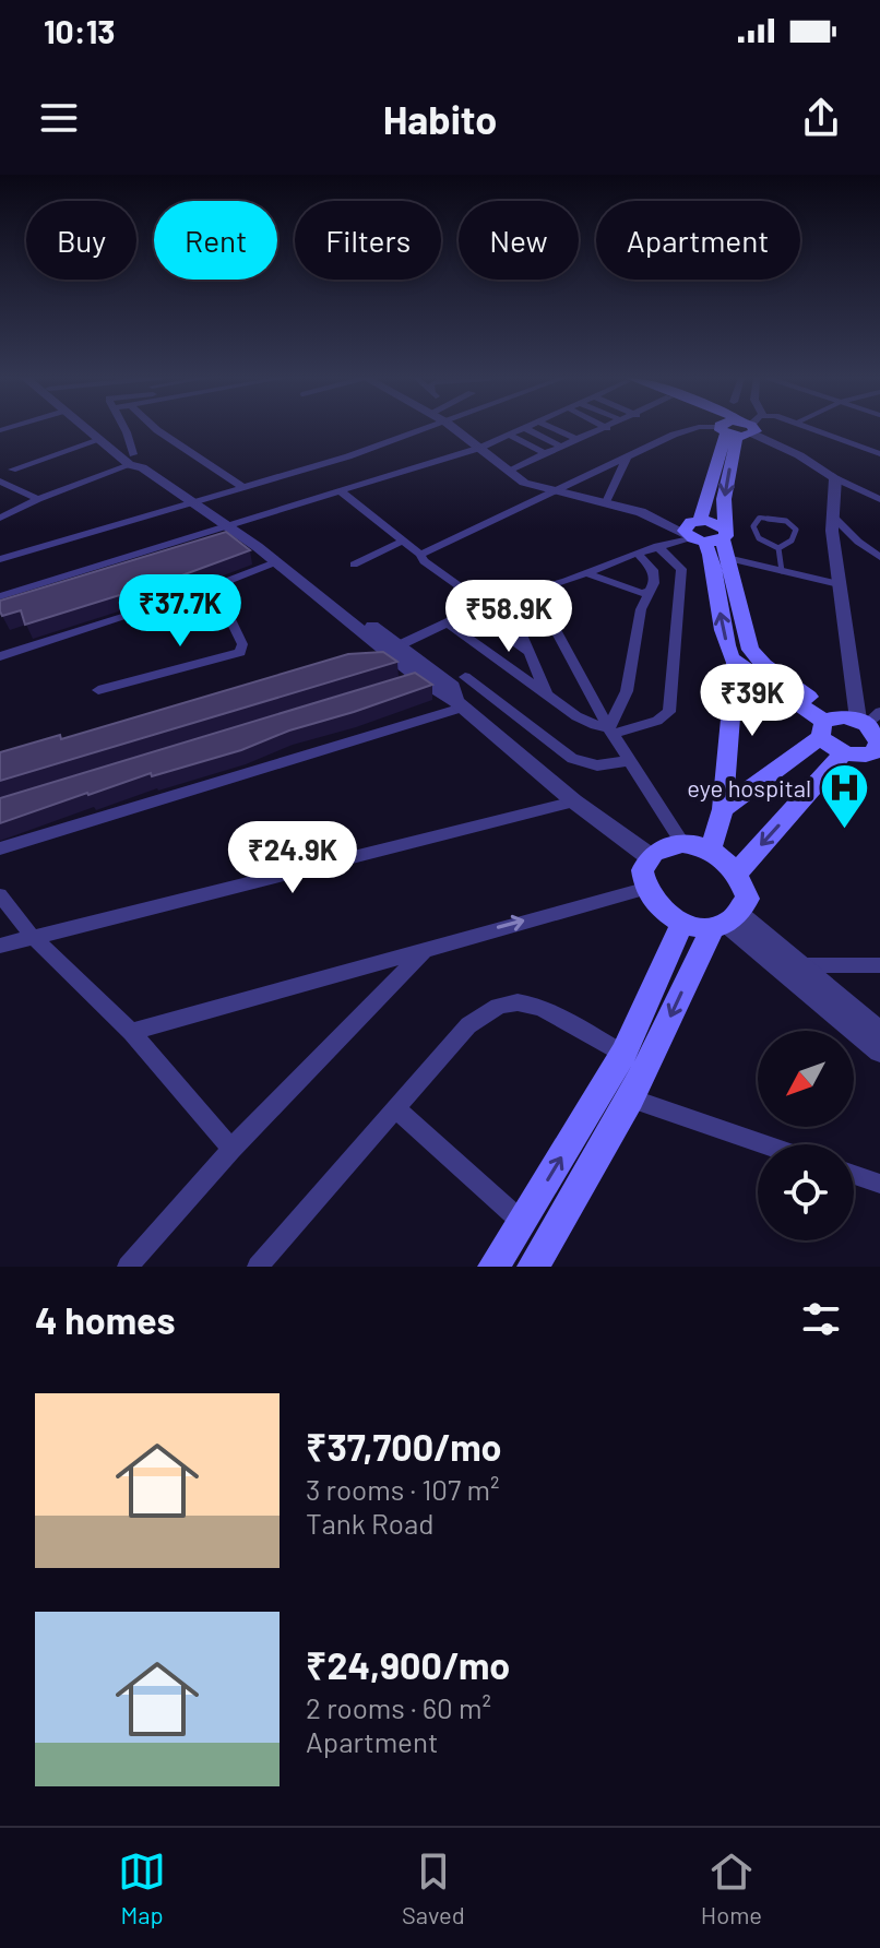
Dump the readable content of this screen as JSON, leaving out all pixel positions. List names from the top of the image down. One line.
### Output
{"places":{"hospital":["eye hospital"]},"north":"bottom left","page":{"status":"10:13","header":"Habito","chip":["Buy","Rent","Filters","New","Apartment"],"price":["₹37.7K","₹58.9K","₹39K","₹24.9K"],"heading":"4 homes","list":[{"name":"₹37,700/mo","note":"3 rooms · 107 m² · Tank Road"},{"name":"₹24,900/mo","note":"2 rooms · 60 m² · Apartment"}],"tabs":["Map","Saved","Home"]}}
